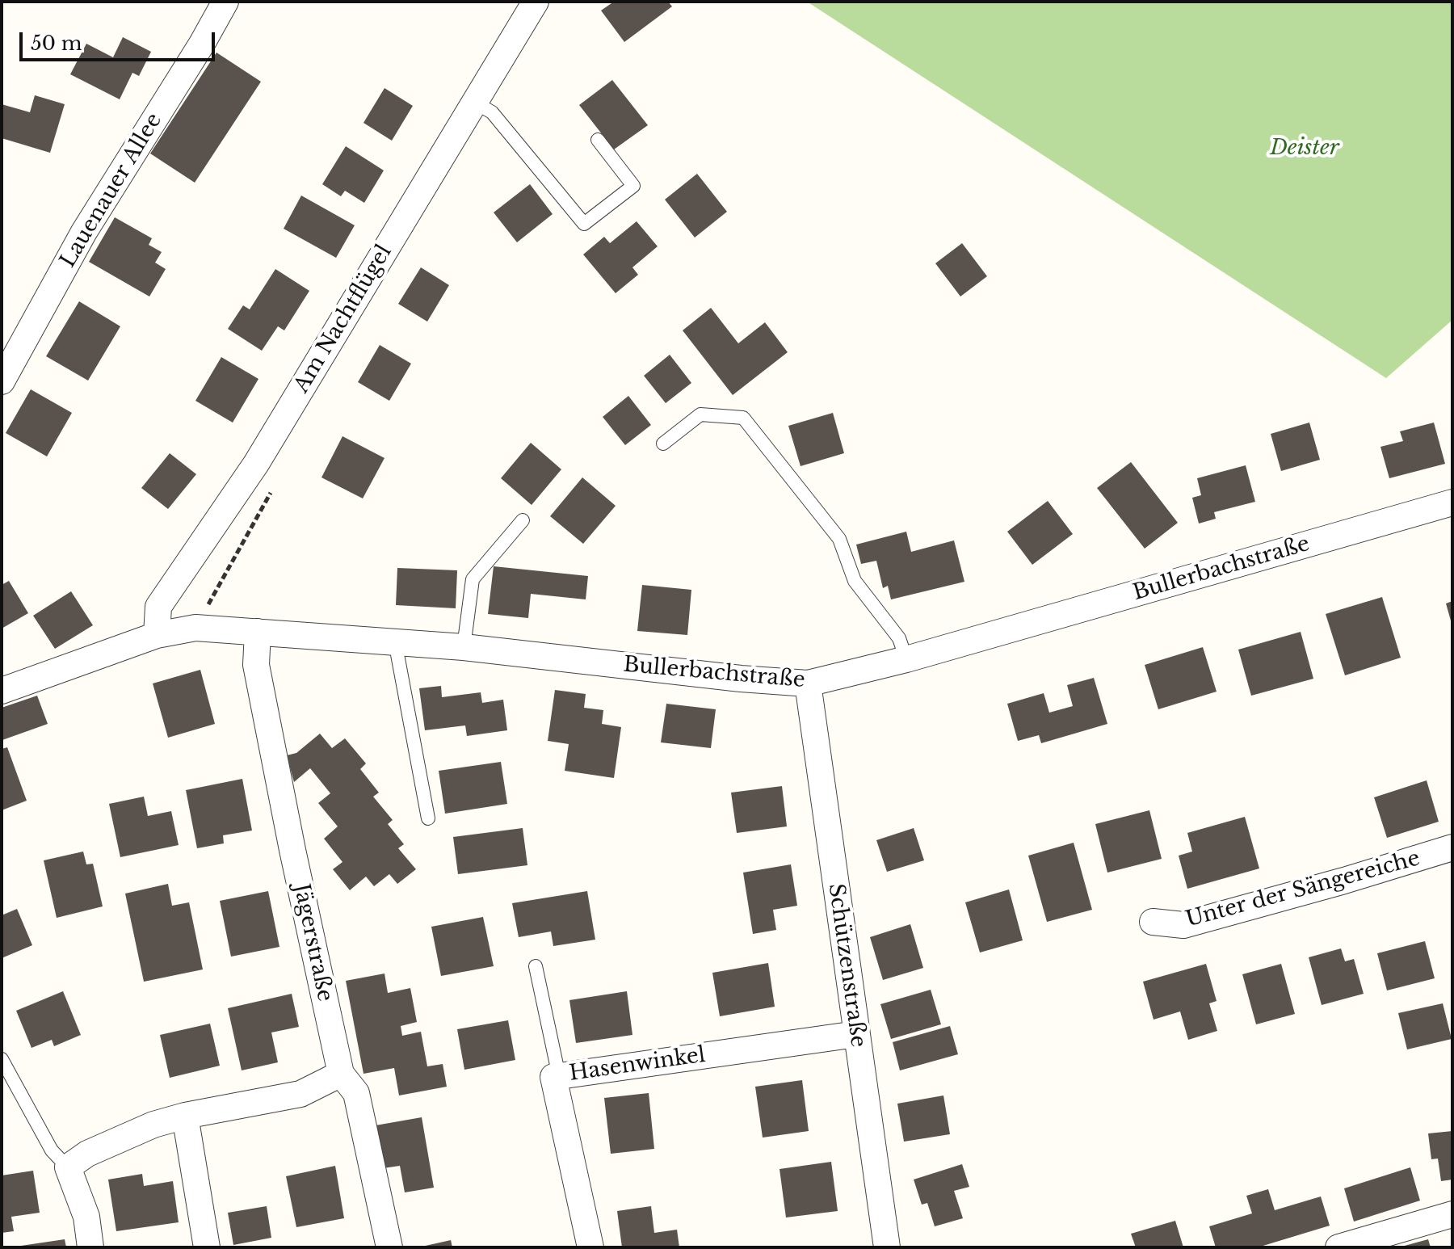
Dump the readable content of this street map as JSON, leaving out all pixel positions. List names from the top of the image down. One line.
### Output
{"streets":{"street":["Lauenauer Allee","Am Nachtflügel","Bullerbachstraße","Unter der Sängereiche","Jägerstraße","Schützenstraße","Hasenwinkel"]},"crossings":[["Am Nachtflügel","Bullerbachstraße"],["Bullerbachstraße","Jägerstraße"],["Bullerbachstraße","Schützenstraße"],["Schützenstraße","Hasenwinkel"]],"parks":["Deister"],"scale_bar":"50 m"}
